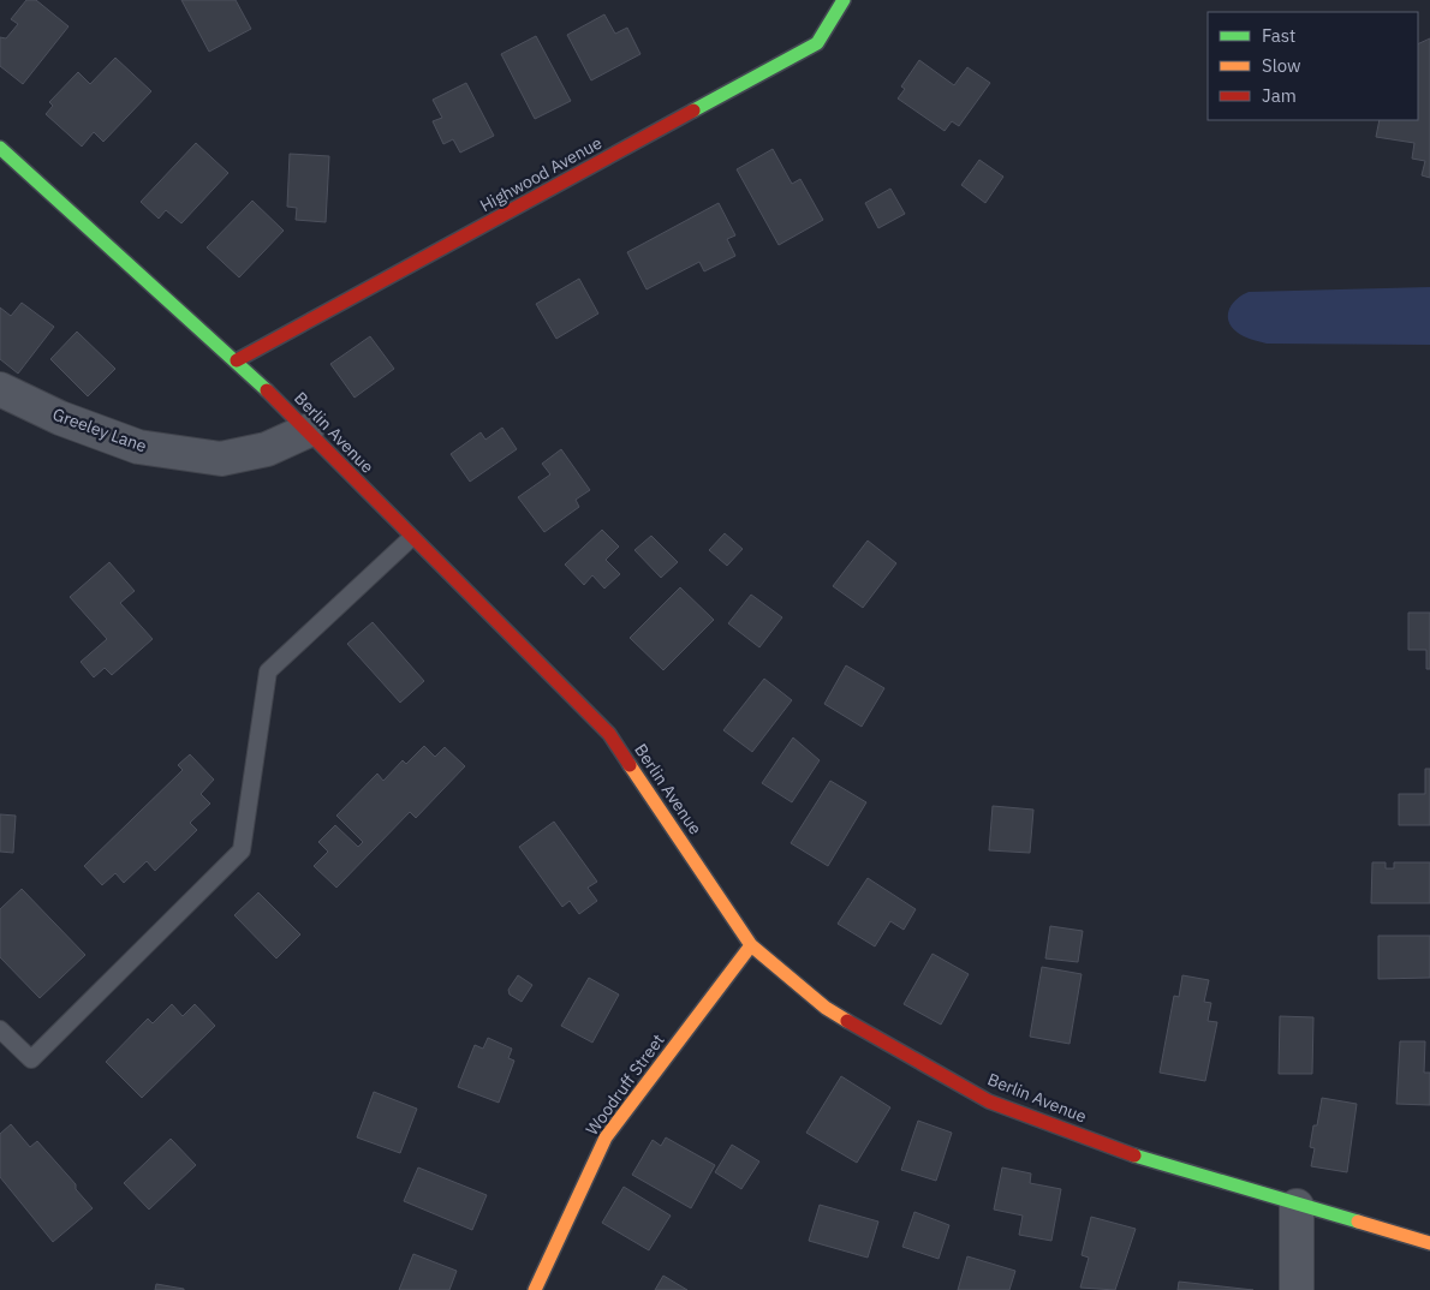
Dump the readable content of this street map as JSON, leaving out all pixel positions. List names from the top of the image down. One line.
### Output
{"streets":{"street":["Highwood Avenue","Greeley Lane","Berlin Avenue","Woodruff Street"]},"crossings":[["Highwood Avenue","Berlin Avenue"],["Greeley Lane","Berlin Avenue"],["Berlin Avenue","Woodruff Street"]],"legend":["Fast","Slow","Jam"]}
